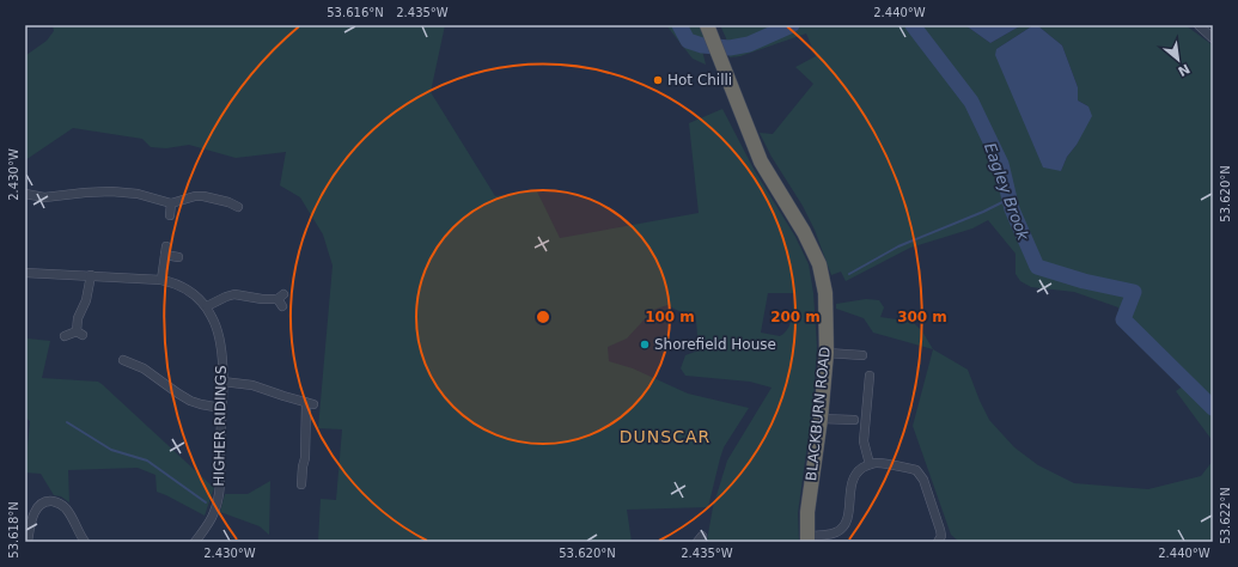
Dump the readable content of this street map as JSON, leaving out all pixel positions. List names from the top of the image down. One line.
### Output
{"streets":{"highway":["BLACKBURN ROAD"],"street":["HIGHER RIDINGS"]},"districts":["DUNSCAR"],"water":["Eagley Brook"],"places":["Hot Chilli","Shorefield House"],"north":"bottom right","coordinates":["53.616°N","2.435°W","2.440°W","2.430°W","53.620°N","53.622°N","53.618°N"],"rings":["100 m","200 m","300 m"]}
